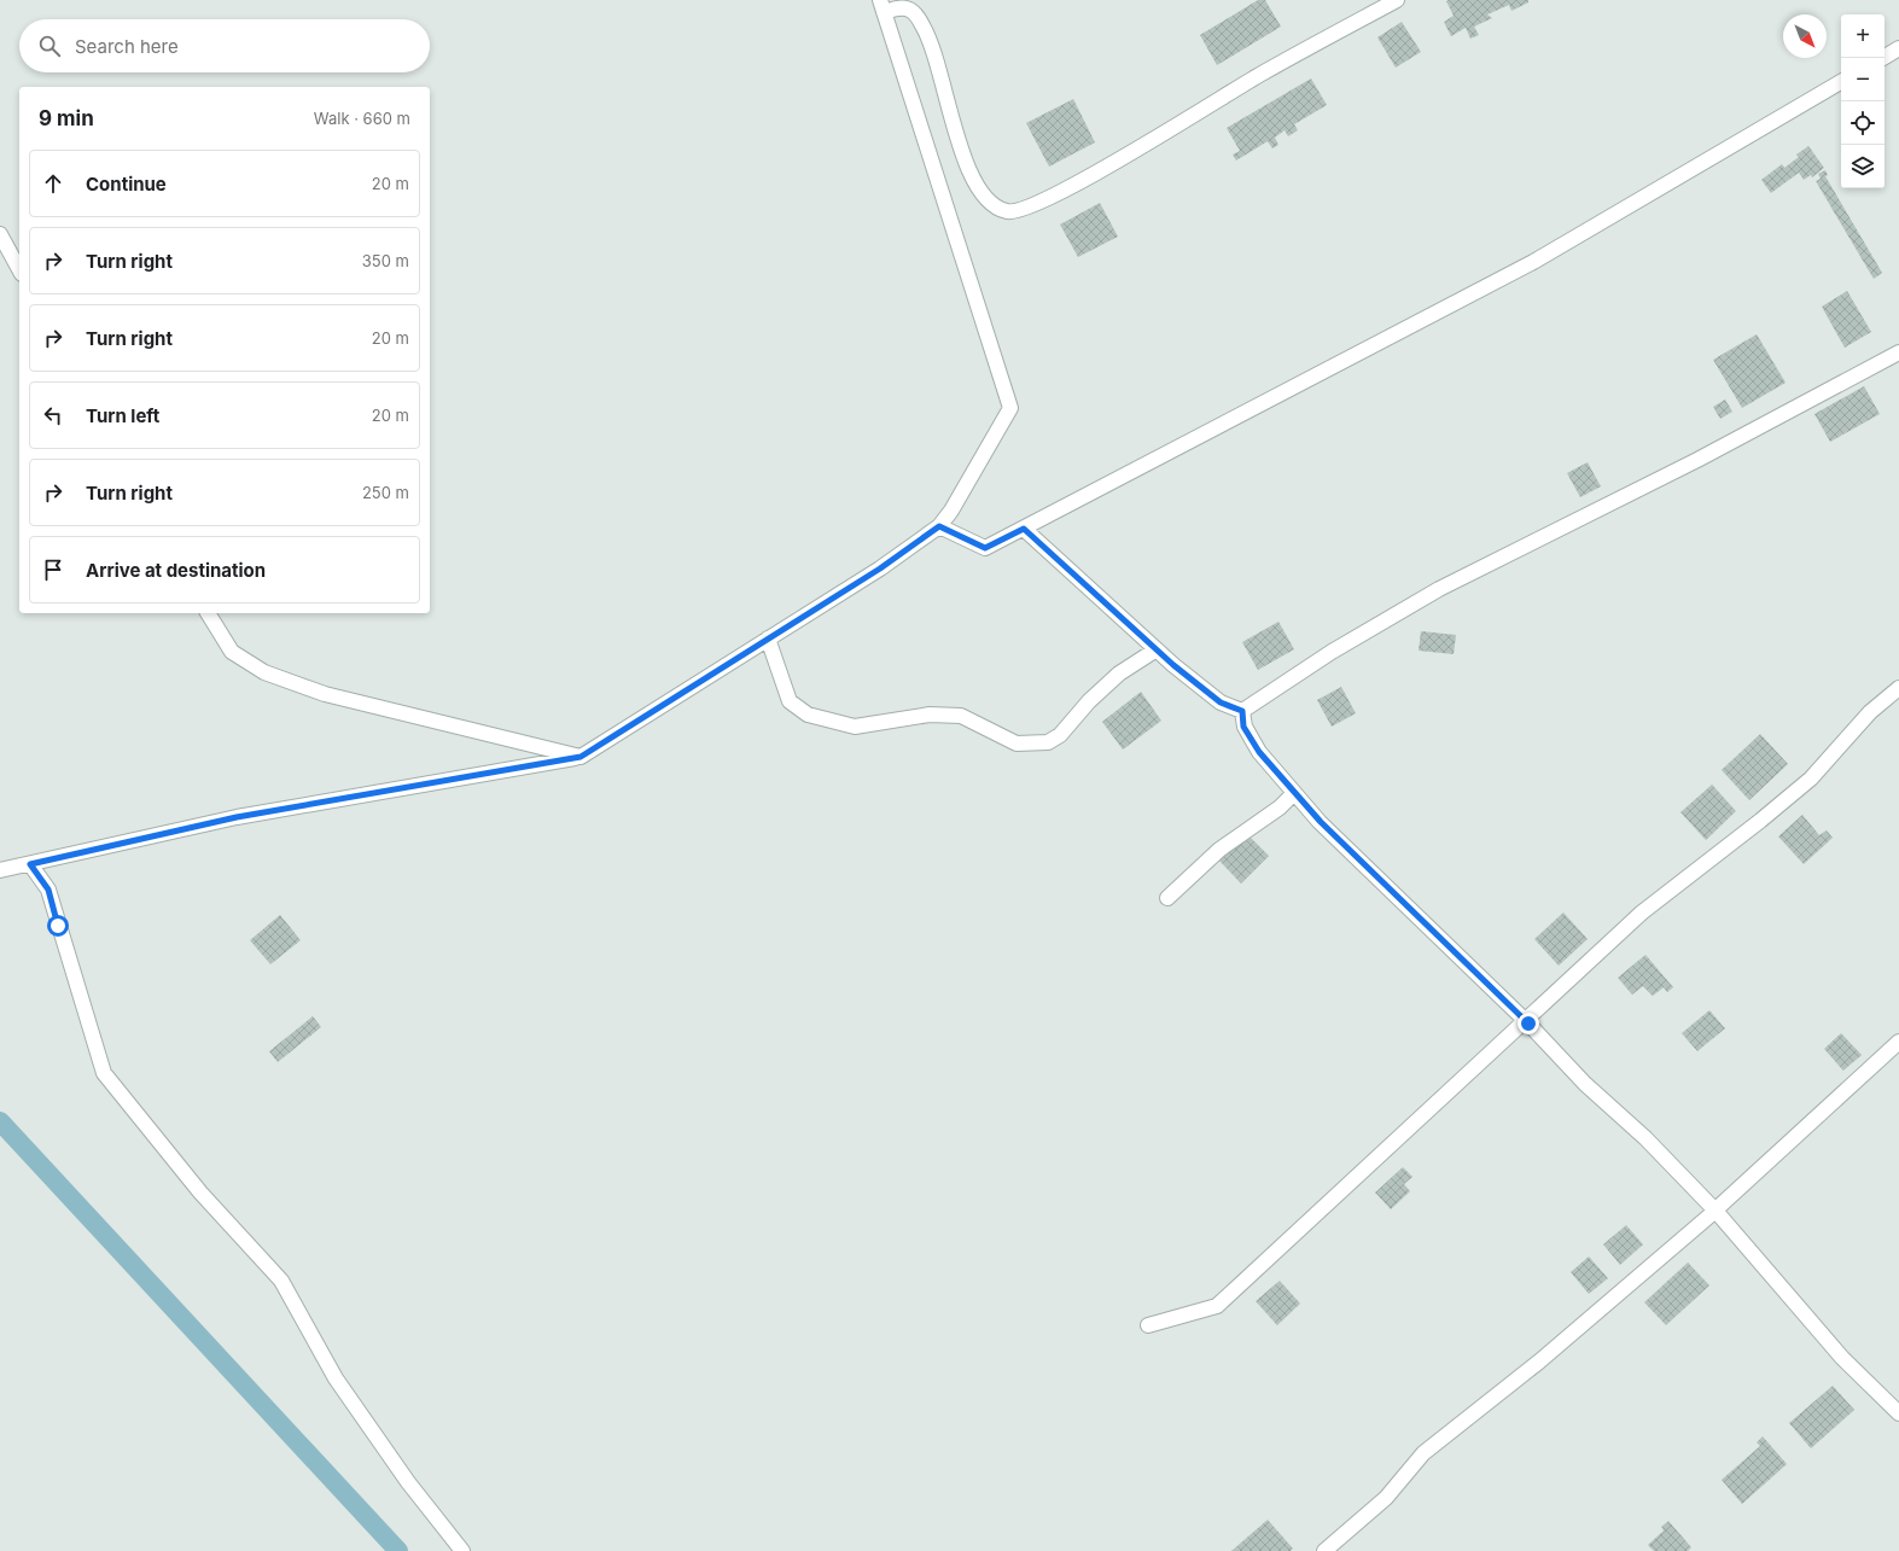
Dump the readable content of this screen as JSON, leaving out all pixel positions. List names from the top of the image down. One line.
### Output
{"north":"bottom right","page":{"map_buttons":["+","−"],"search":"Search here","heading":["9 min","Walk · 660 m"],"list":[["Continue","20 m"],["Turn right","350 m"],["Turn right","20 m"],["Turn left","20 m"],["Turn right","250 m"],"Arrive at destination"]}}
